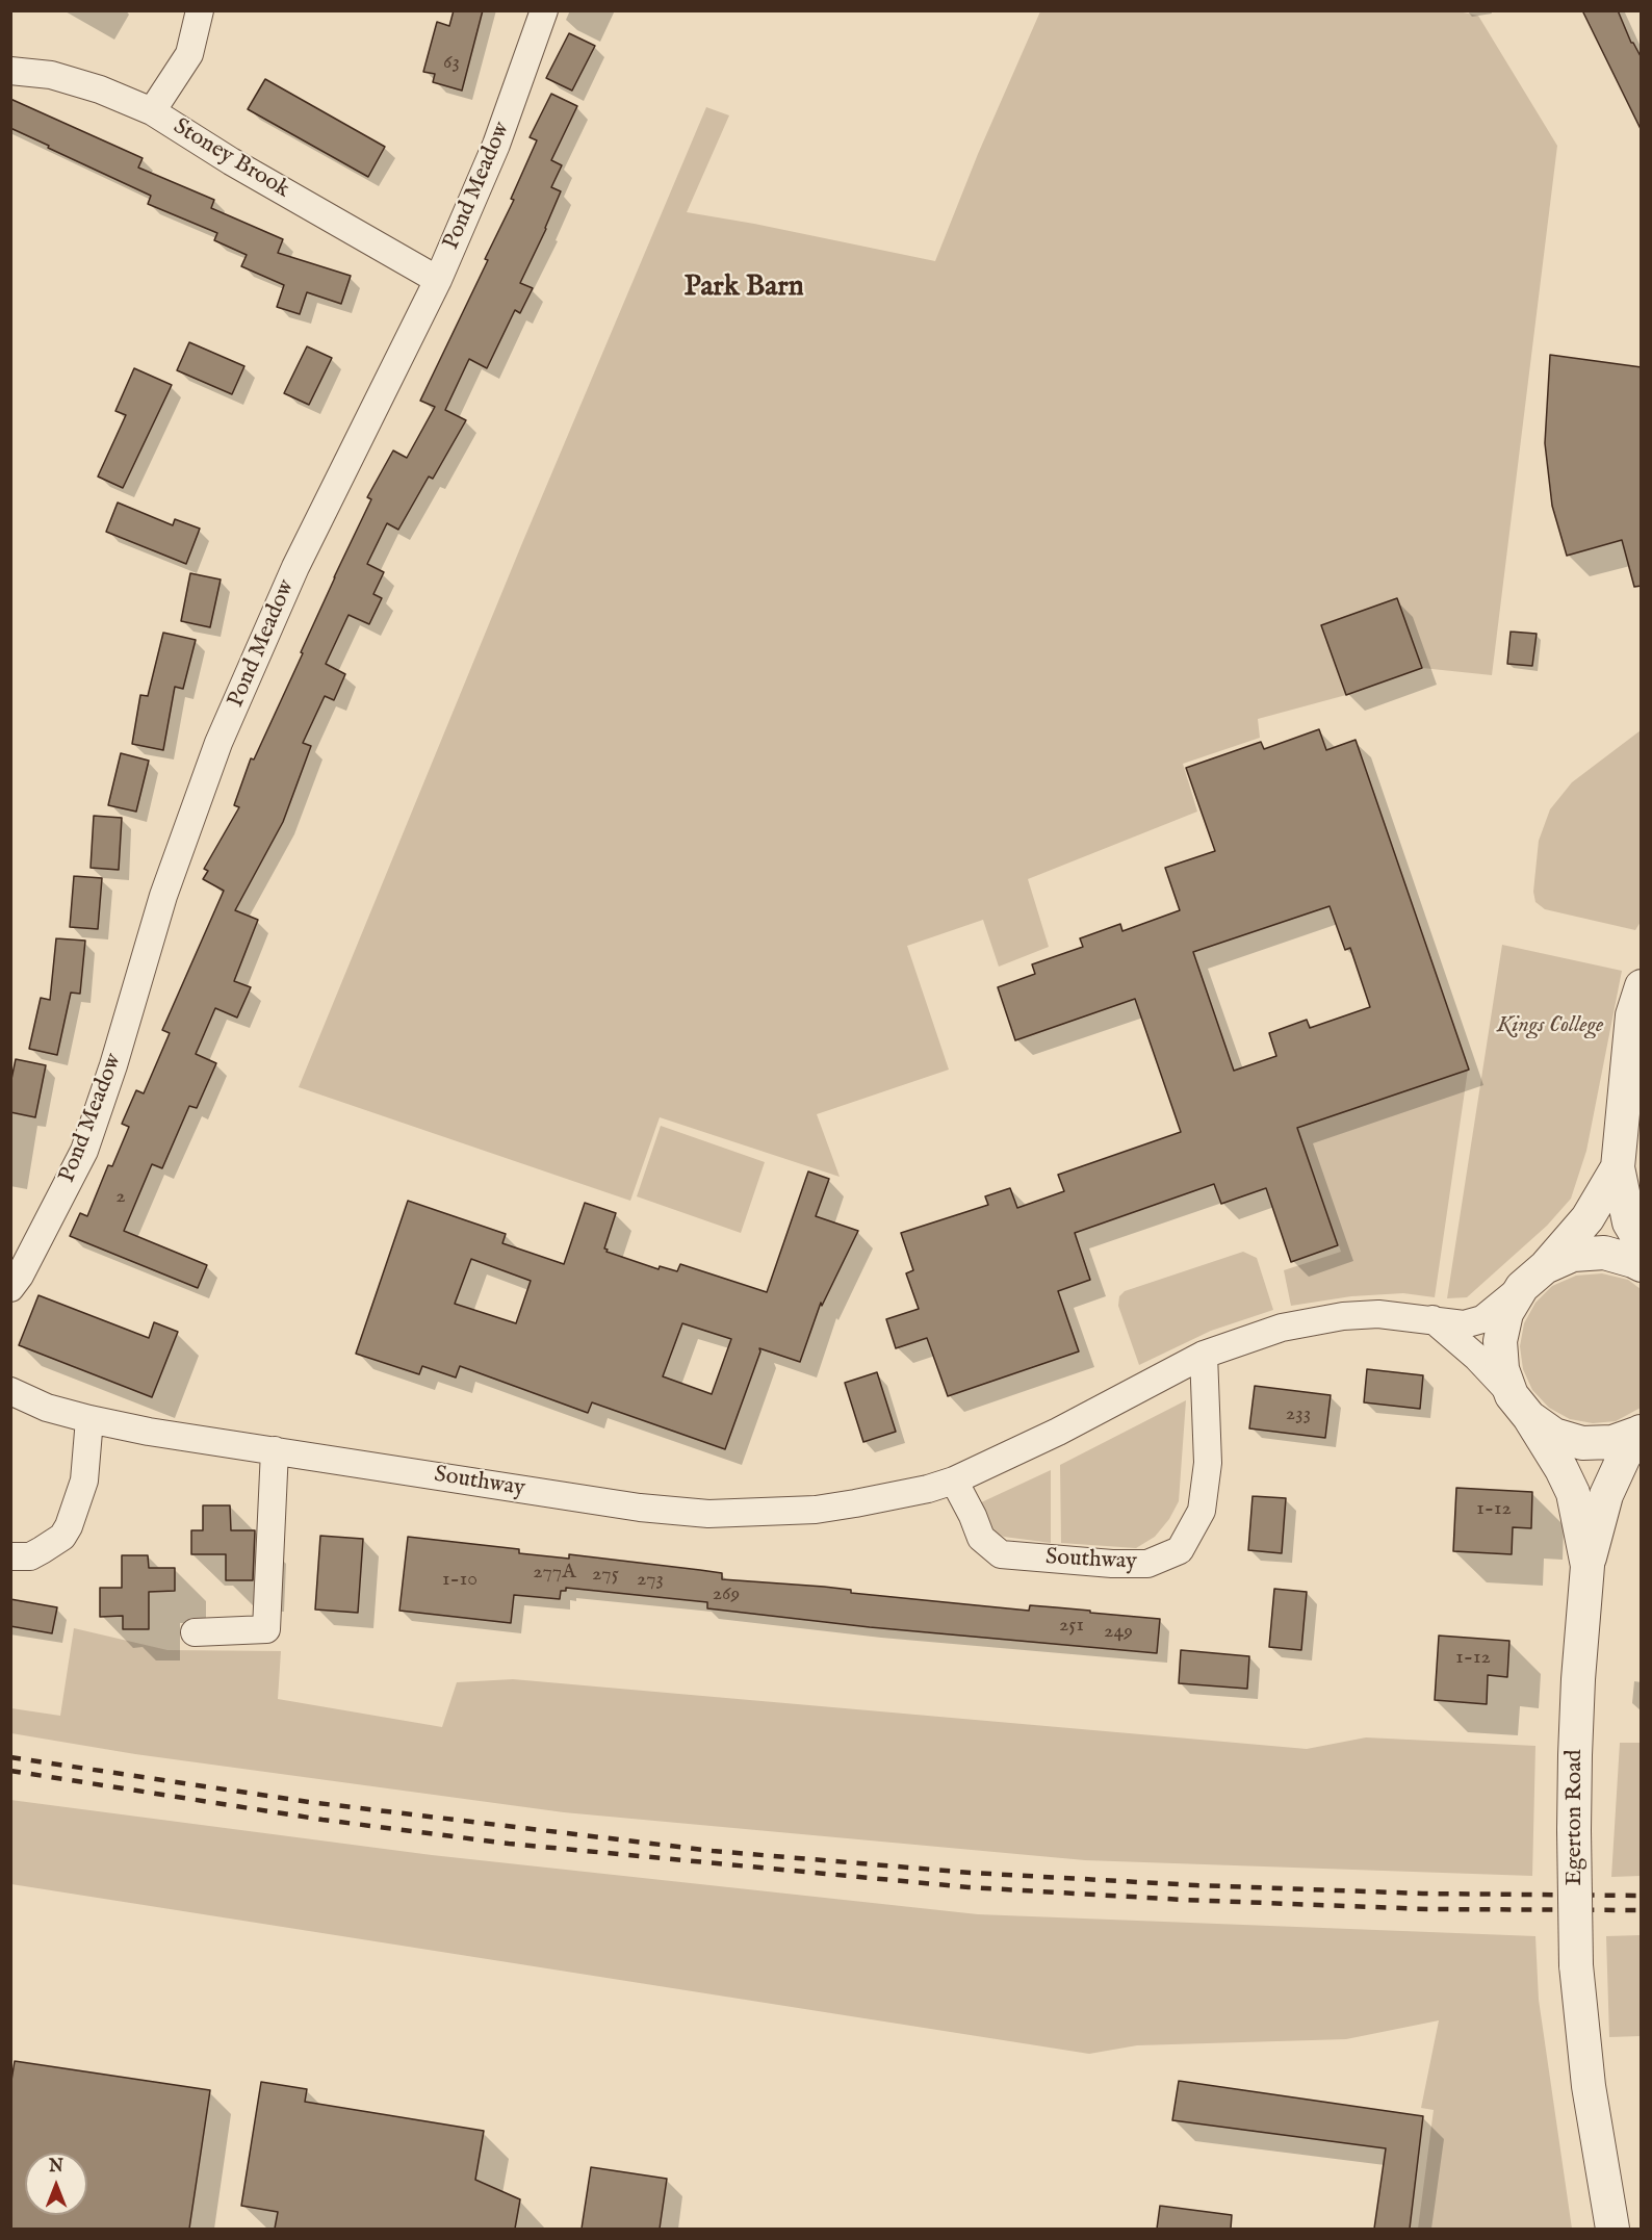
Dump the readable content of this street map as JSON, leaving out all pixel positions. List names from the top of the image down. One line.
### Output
{"streets":{"street":["Stoney Brook","Pond Meadow","Southway","Egerton Road"]},"crossings":[["Stoney Brook","Pond Meadow"],["Southway","Egerton Road"]],"districts":["Park Barn"],"parks":["Kings College"],"house_numbers":["63","2","233","1-12","277A","275","1-10","273","269","251","249","1-12"],"north":"top"}
